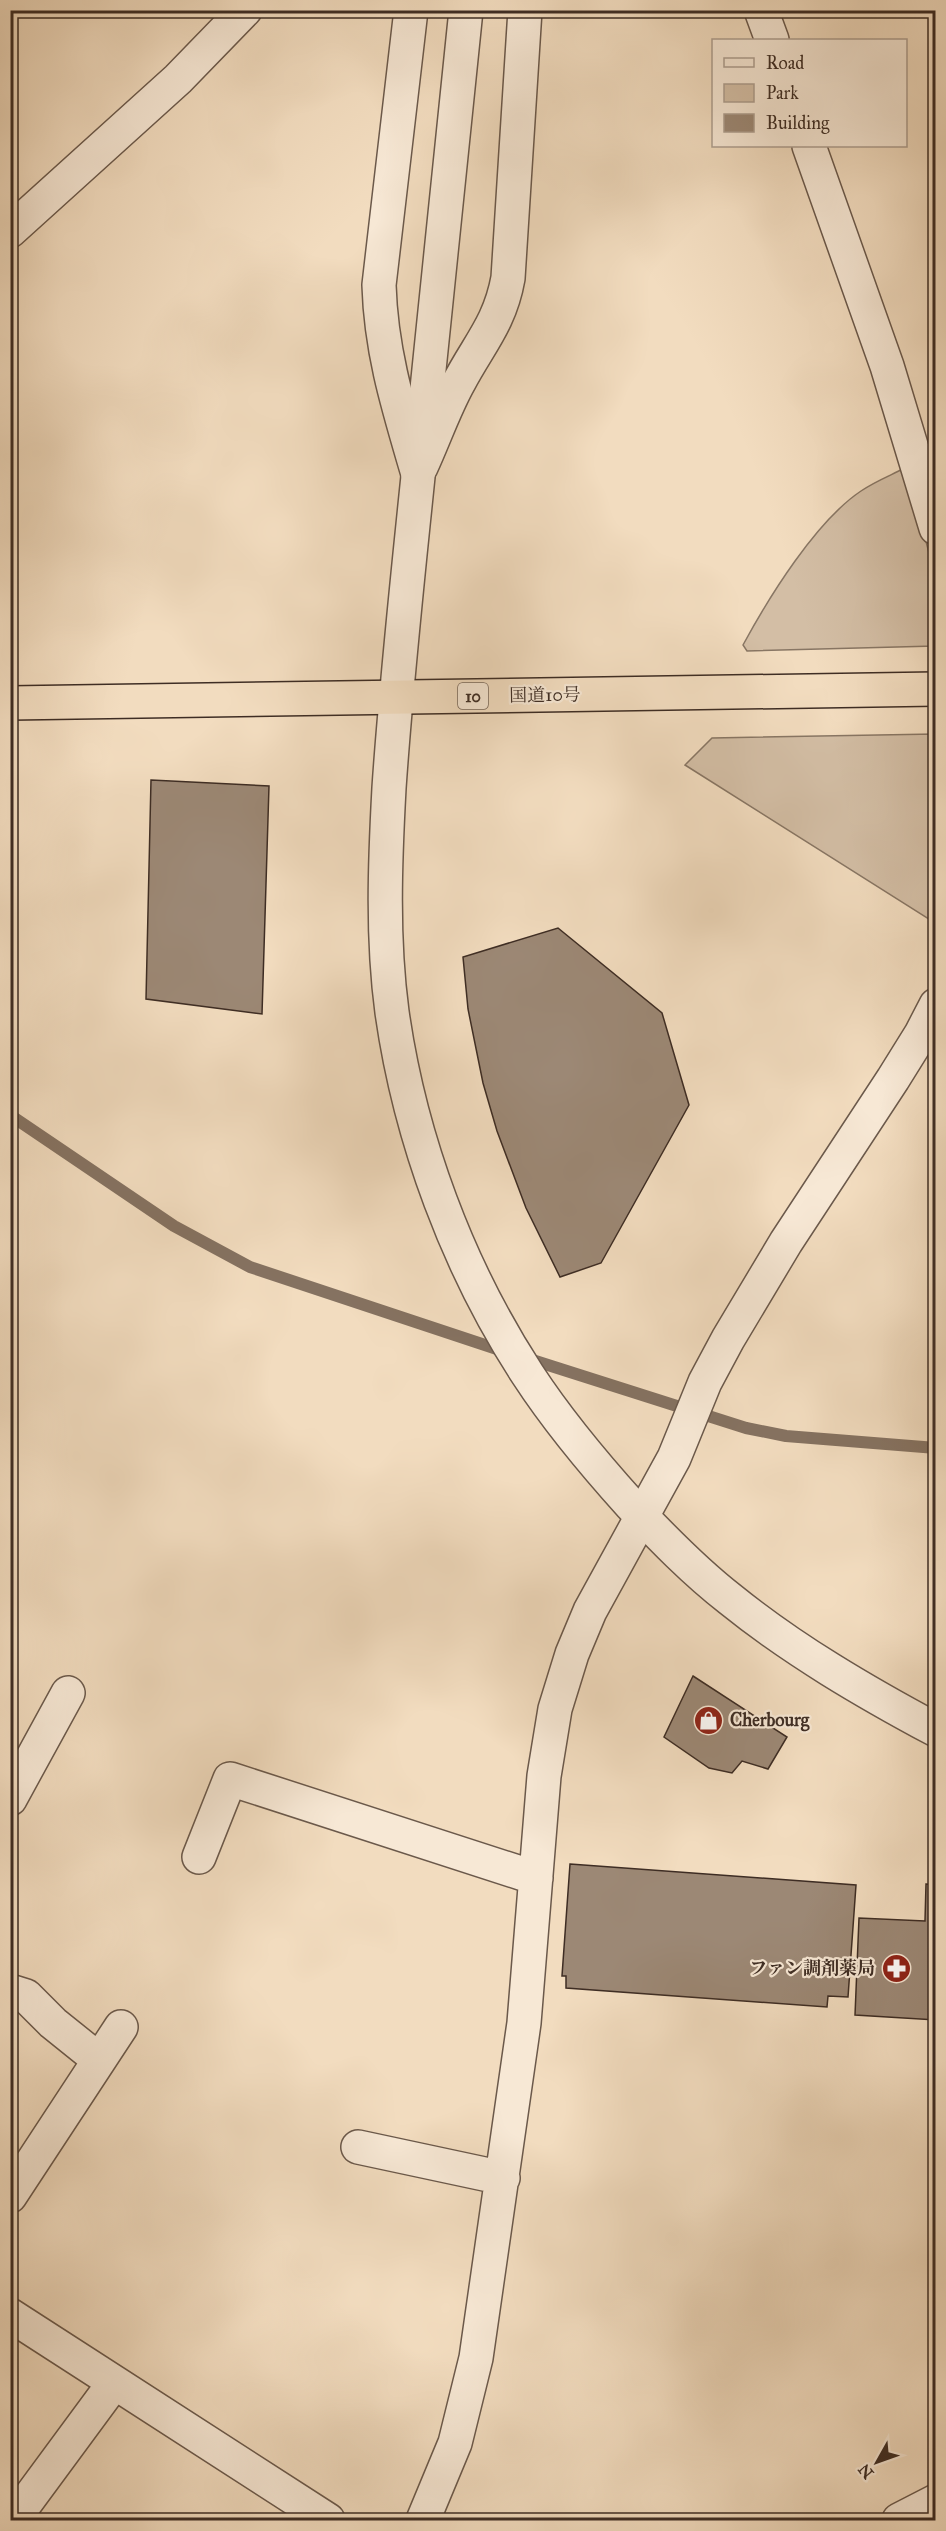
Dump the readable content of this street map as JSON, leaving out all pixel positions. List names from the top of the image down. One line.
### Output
{"streets":{"highway":["国道10号","10"]},"places":{"shop":["Cherbourg"],"pharmacy":["ファン調剤薬局"]},"legend":["Road","Park","Building"],"north":"bottom left"}
